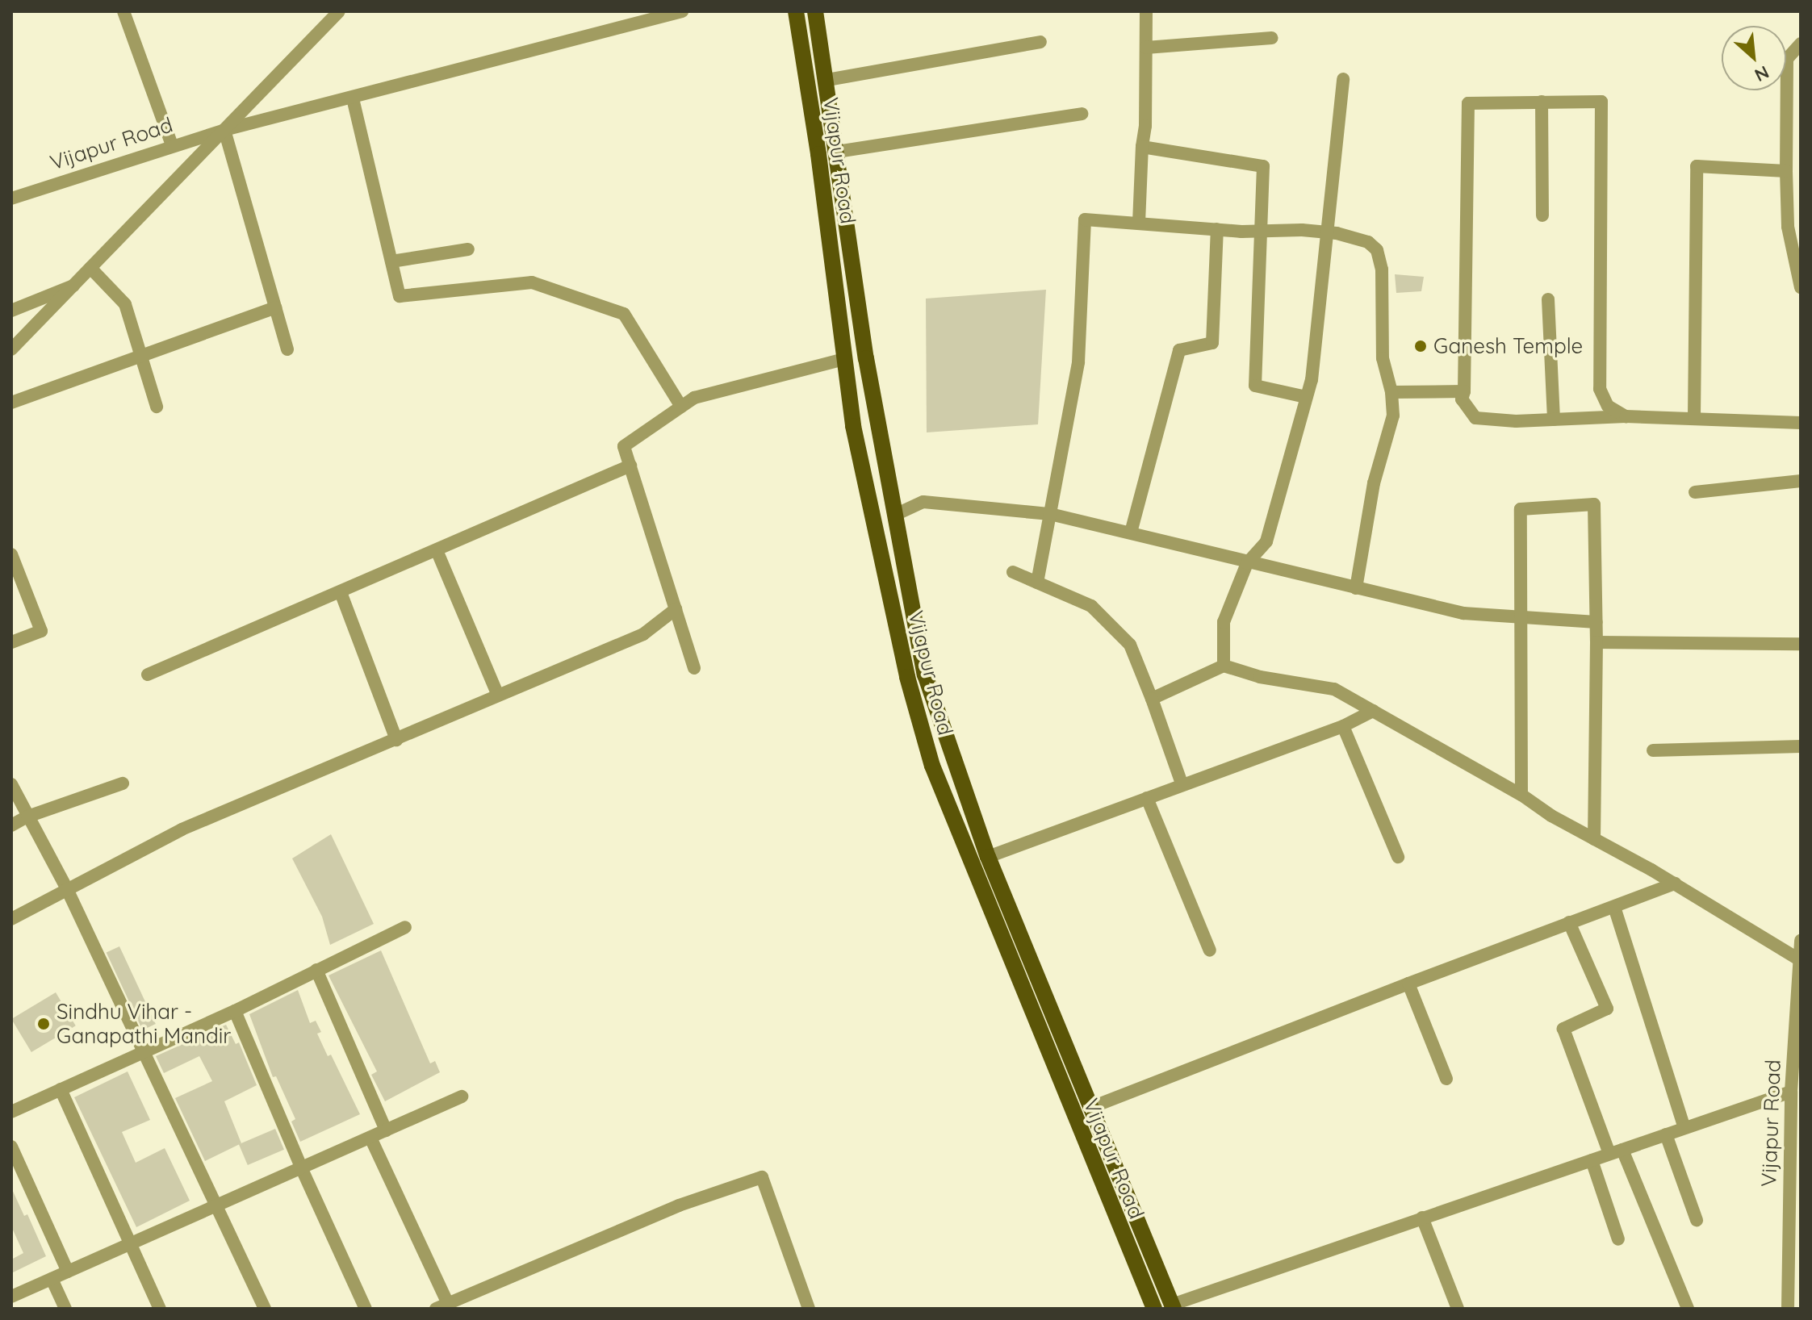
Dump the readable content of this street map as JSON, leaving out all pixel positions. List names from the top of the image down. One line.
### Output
{"streets":{"main road":["Vijapur Road"]},"places":["Ganesh Temple","Sindhu Vihar - Ganapathi Mandir"],"north":"bottom right"}
